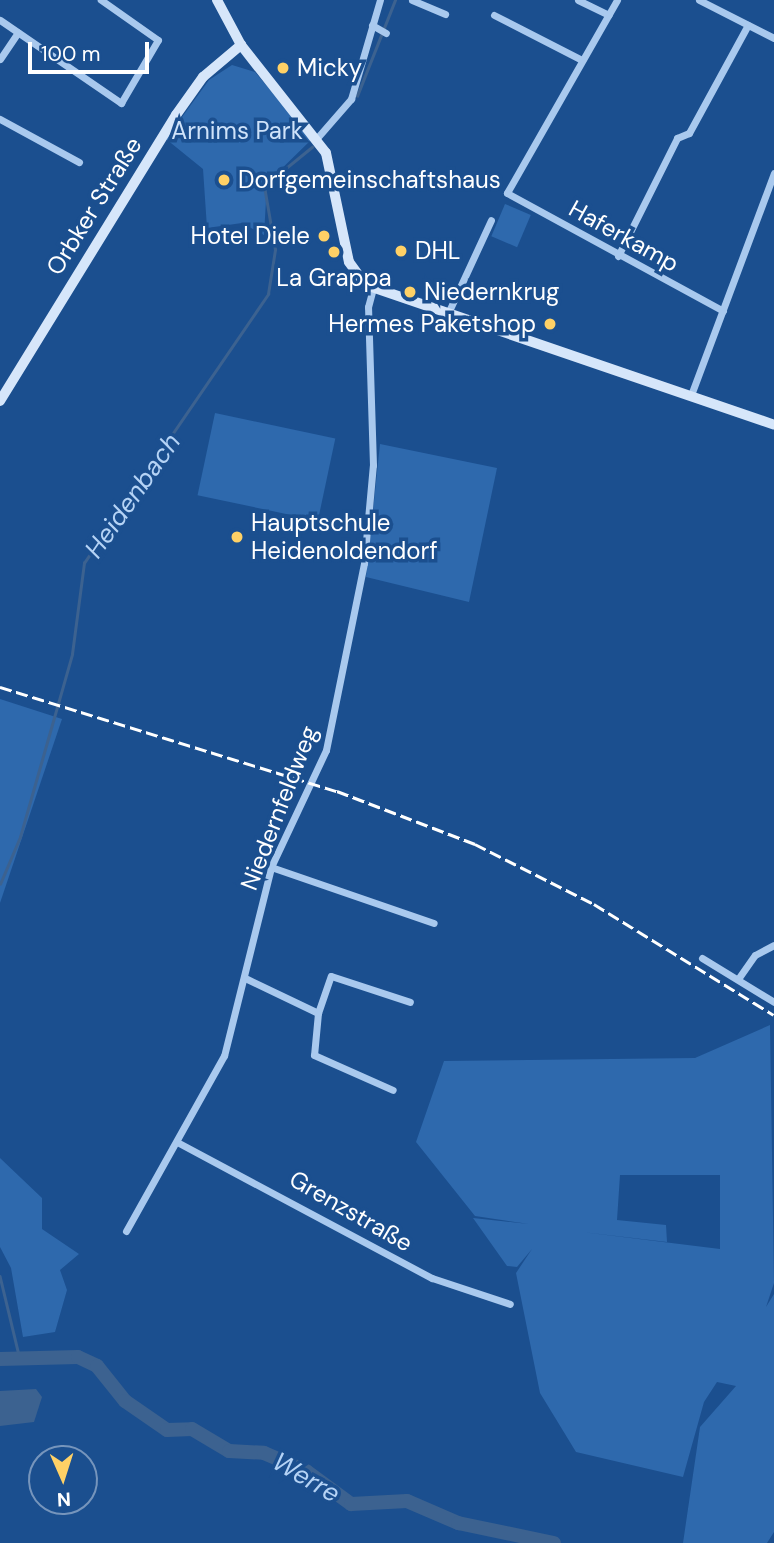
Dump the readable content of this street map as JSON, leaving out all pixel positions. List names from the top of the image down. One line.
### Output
{"streets":{"main road":["Orbker Straße"],"street":["Haferkamp","Niedernfeldweg","Grenzstraße"]},"crossings":[["Niedernfeldweg","Grenzstraße"]],"water":["Heidenbach","Werre"],"parks":["Arnims Park"],"places":["Micky","Dorfgemeinschaftshaus","Hotel Diele","DHL","La Grappa","Niedernkrug","Hermes Paketshop","Hauptschule Heidenoldendorf"],"scale_bar":"100 m","north":"bottom"}
